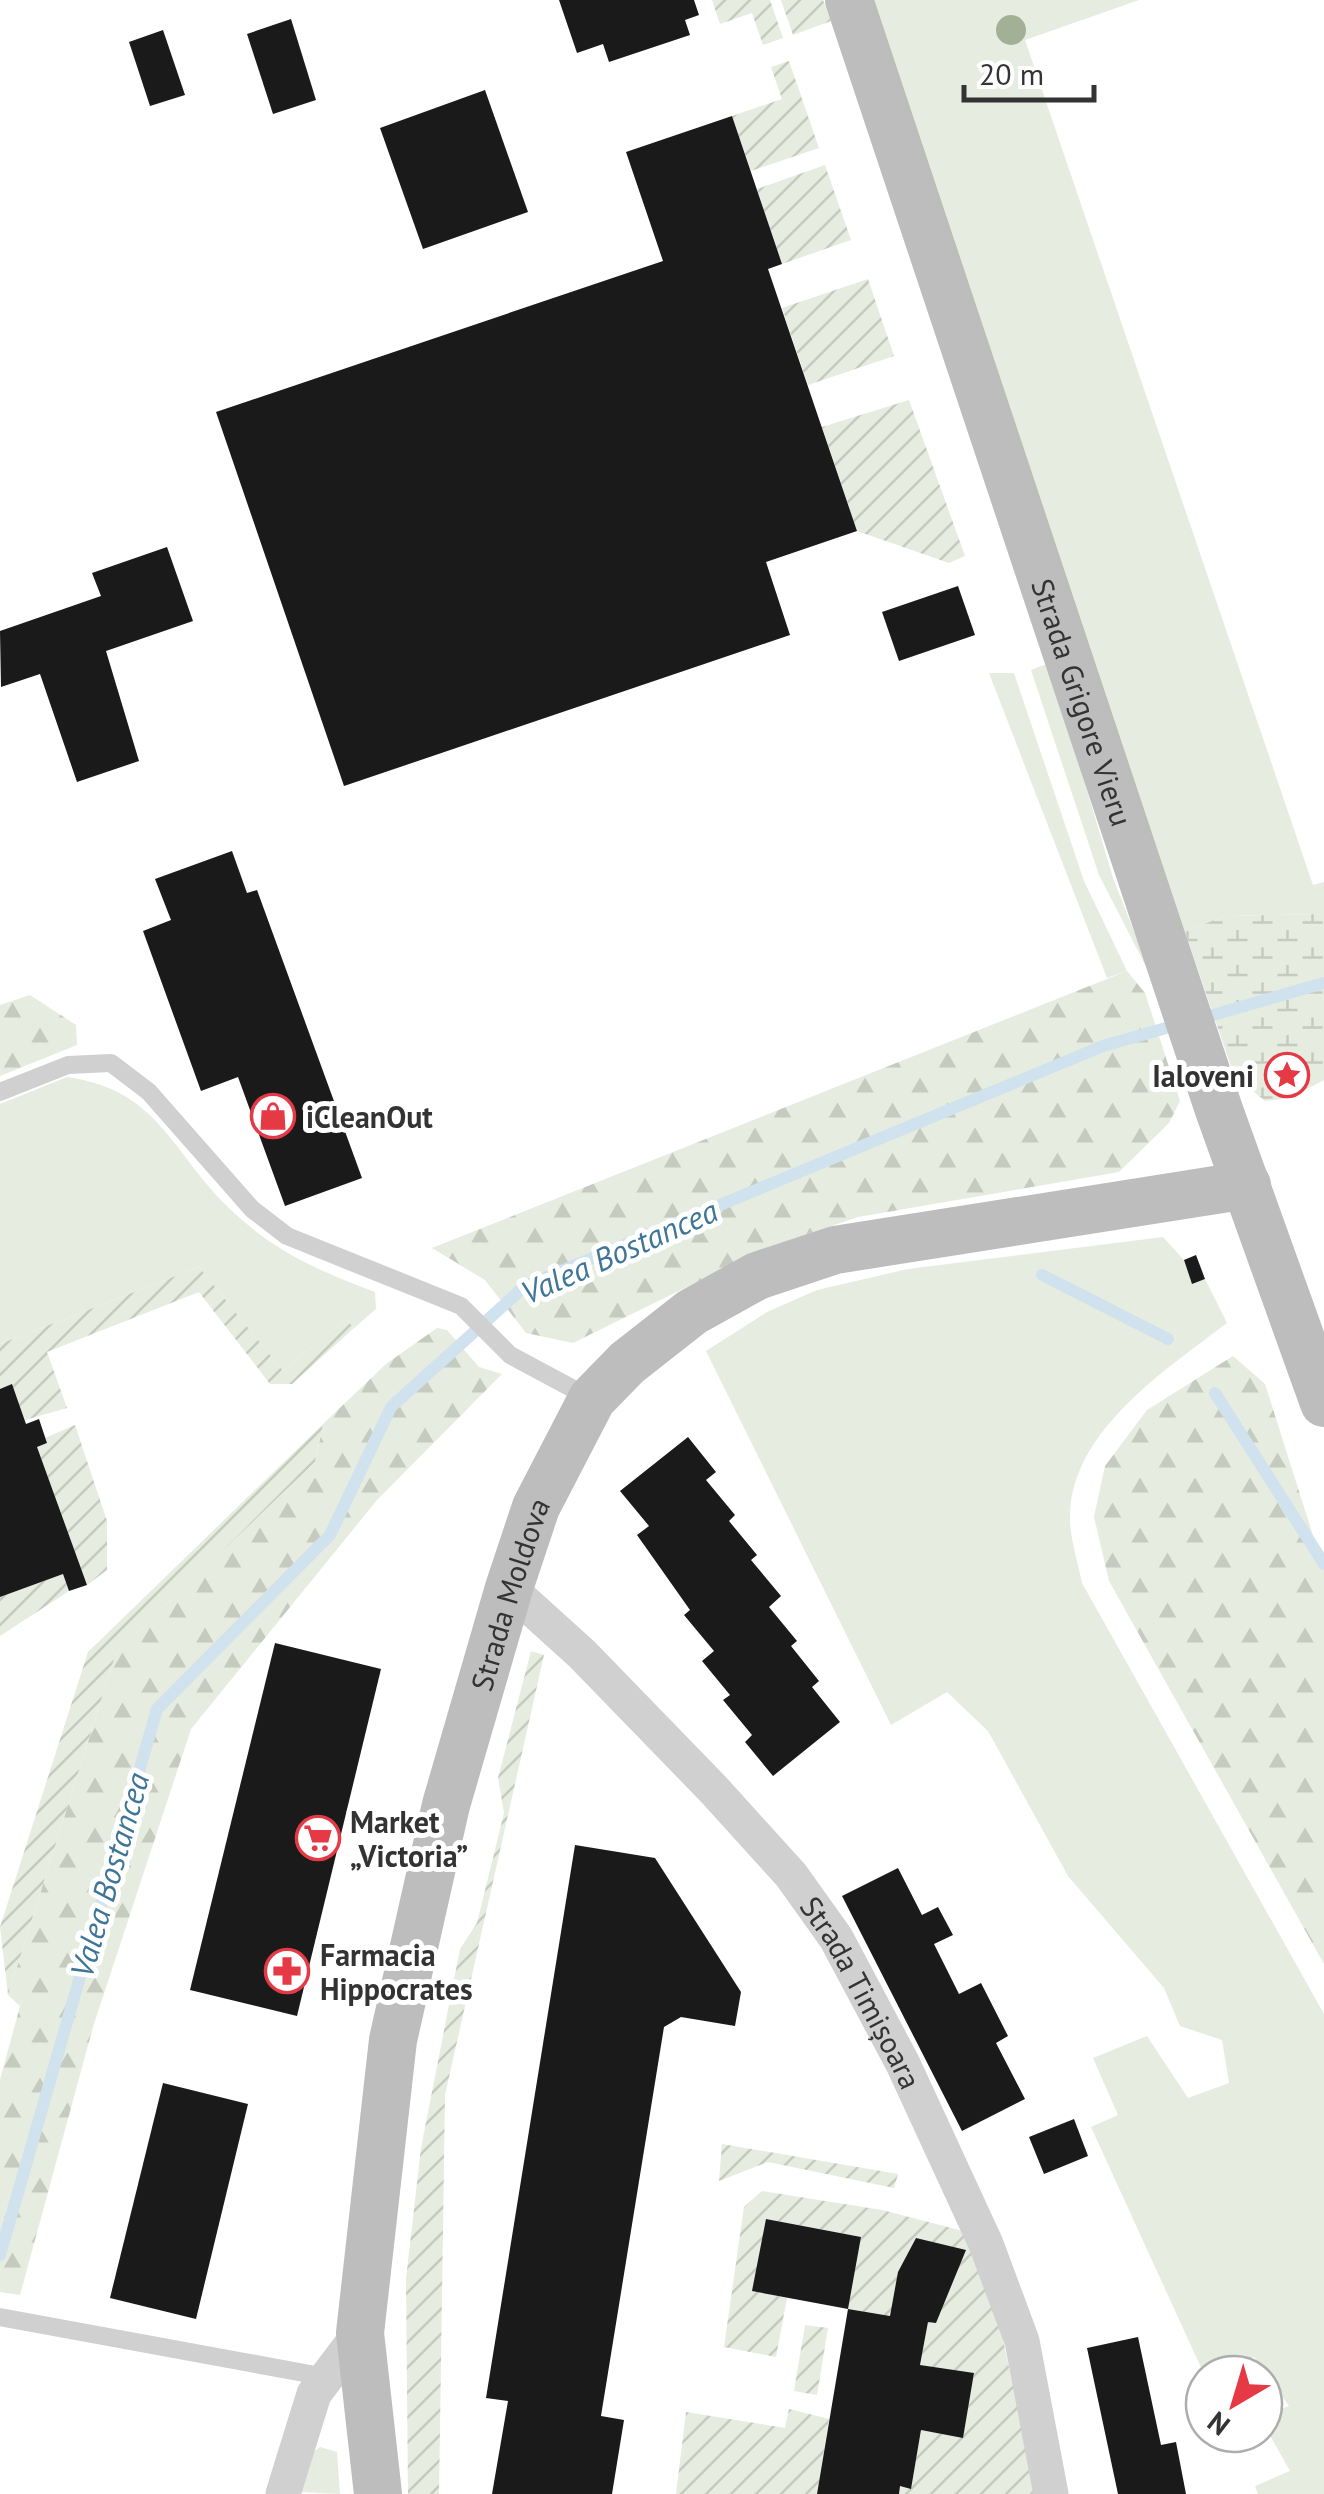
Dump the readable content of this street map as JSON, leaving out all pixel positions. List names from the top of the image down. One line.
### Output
{"streets":{"street":["Strada Grigore Vieru","Strada Moldova","Strada Timișoara"]},"crossings":[["Strada Grigore Vieru","Strada Moldova"],["Strada Moldova","Strada Timișoara"]],"water":["Valea Bostancea"],"places":{"place":["Ialoveni"],"shop":["iCleanOut"],"supermarket":["Market „Victoria”"],"pharmacy":["Farmacia Hippocrates"]},"scale_bar":"20 m","north":"bottom left"}
